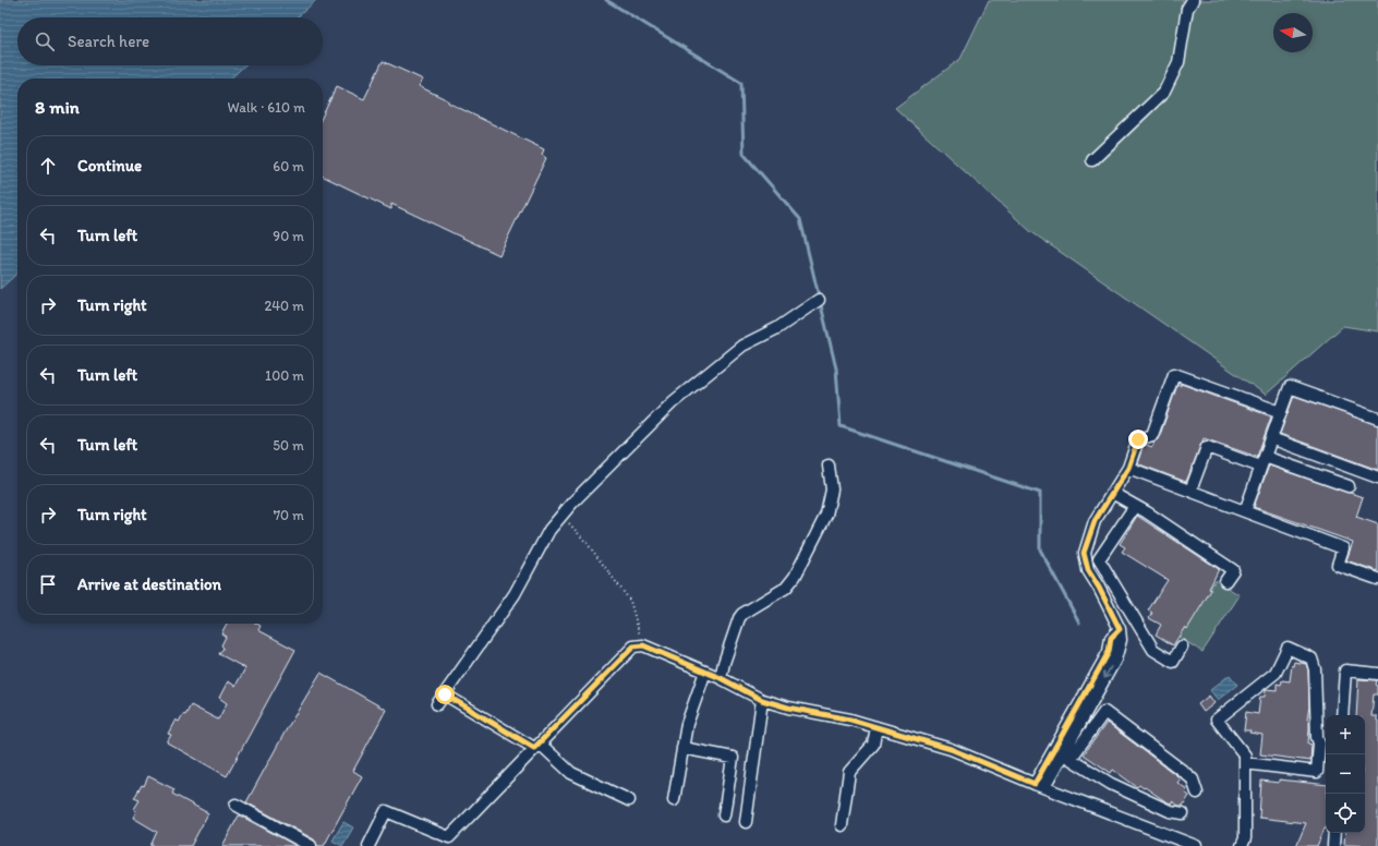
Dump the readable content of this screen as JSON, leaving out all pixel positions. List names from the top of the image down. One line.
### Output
{"north":"left","page":{"search":"Search here","heading":["8 min","Walk · 610 m"],"list":[["Continue","60 m"],["Turn left","90 m"],["Turn right","240 m"],["Turn left","100 m"],["Turn left","50 m"],["Turn right","70 m"],"Arrive at destination"],"map_buttons":["+","−"]}}
